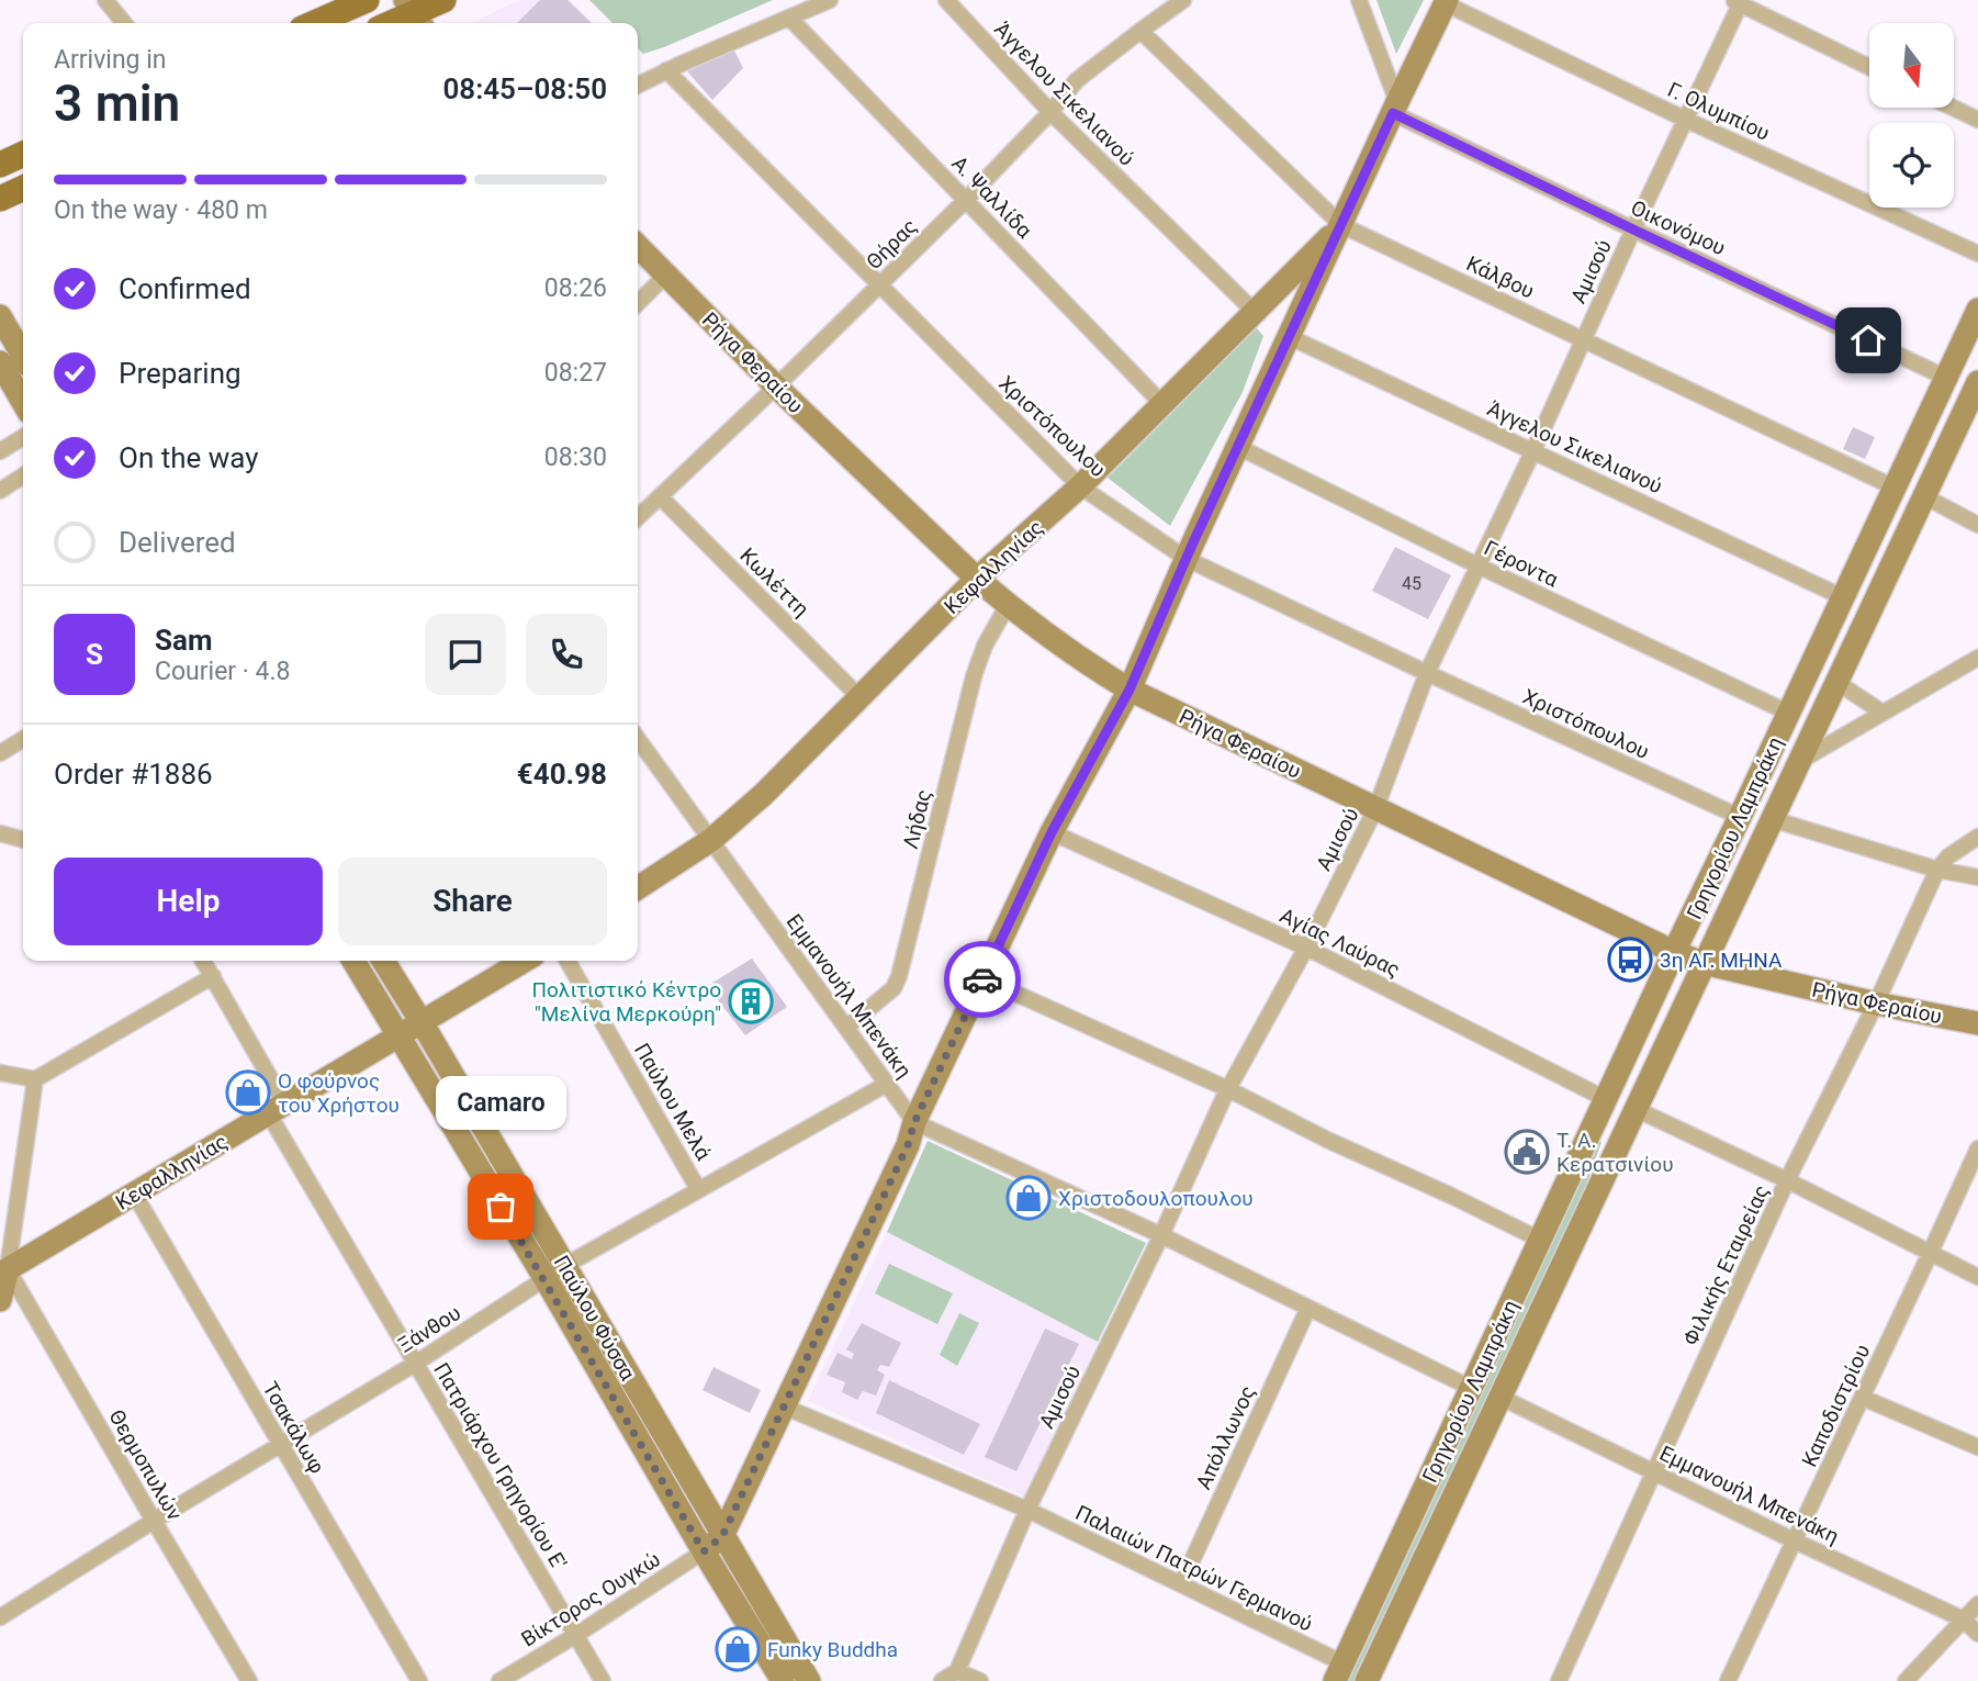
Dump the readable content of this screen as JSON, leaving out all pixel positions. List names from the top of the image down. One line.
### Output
{"streets":{"street":["Άγγελου Σικελιανού","Γ. Ολυμπίου","Α. Ψαλλίδα","Οικονόμου","Θήρας","Αμισού","Κάλβου","Ρήγα Φεραίου","Χριστόπουλου","Γέροντα","Κεφαλληνίας","Κωλέττη","Λήδας","Γρηγορίου Λαμπράκη","Αγίας Λαύρας","Εμμανουήλ Μπενάκη","Παύλου Μελά","Φιλικής Εταιρείας","Παύλου Φύσσα","Ξάνθου","Καποδιστρίου","Τσακάλωφ","Απόλλωνος","Θερμοπυλών","Πατριάρχου Γρηγορίου Ε'","Παλαιών Πατρών Γερμανού","Βίκτορος Ουγκώ"]},"crossings":[["Άγγελου Σικελιανού","Θήρας"],["Άγγελου Σικελιανού","Αμισού"],["Άγγελου Σικελιανού","Κεφαλληνίας"],["Άγγελου Σικελιανού","Γρηγορίου Λαμπράκη"],["Γ. Ολυμπίου","Αμισού"],["Α. Ψαλλίδα","Θήρας"],["Α. Ψαλλίδα","Κεφαλληνίας"],["Οικονόμου","Αμισού"],["Οικονόμου","Γρηγορίου Λαμπράκη"],["Θήρας","Κάλβου"],["Θήρας","Ρήγα Φεραίου"],["Θήρας","Χριστόπουλου"],["Θήρας","Κωλέττη"],["Αμισού","Κάλβου"],["Αμισού","Ρήγα Φεραίου"],["Αμισού","Χριστόπουλου"],["Αμισού","Γέροντα"],["Αμισού","Αγίας Λαύρας"],["Αμισού","Εμμανουήλ Μπενάκη"],["Αμισού","Παλαιών Πατρών Γερμανού"],["Κάλβου","Κεφαλληνίας"],["Κάλβου","Γρηγορίου Λαμπράκη"],["Ρήγα Φεραίου","Κεφαλληνίας"],["Ρήγα Φεραίου","Λήδας"],["Ρήγα Φεραίου","Γρηγορίου Λαμπράκη"],["Ρήγα Φεραίου","Φιλικής Εταιρείας"],["Χριστόπουλου","Κεφαλληνίας"],["Χριστόπουλου","Γρηγορίου Λαμπράκη"],["Γέροντα","Γρηγορίου Λαμπράκη"],["Κεφαλληνίας","Κωλέττη"],["Κεφαλληνίας","Εμμανουήλ Μπενάκη"],["Κεφαλληνίας","Παύλου Φύσσα"],["Κεφαλληνίας","Τσακάλωφ"],["Κεφαλληνίας","Θερμοπυλών"],["Κεφαλληνίας","Πατριάρχου Γρηγορίου Ε'"],["Λήδας","Εμμανουήλ Μπενάκη"],["Γρηγορίου Λαμπράκη","Αγίας Λαύρας"],["Γρηγορίου Λαμπράκη","Εμμανουήλ Μπενάκη"],["Γρηγορίου Λαμπράκη","Παλαιών Πατρών Γερμανού"],["Εμμανουήλ Μπενάκη","Φιλικής Εταιρείας"],["Εμμανουήλ Μπενάκη","Ξάνθου"],["Εμμανουήλ Μπενάκη","Καποδιστρίου"],["Εμμανουήλ Μπενάκη","Απόλλωνος"],["Παύλου Μελά","Ξάνθου"],["Παύλου Φύσσα","Ξάνθου"],["Παύλου Φύσσα","Βίκτορος Ουγκώ"],["Ξάνθου","Τσακάλωφ"],["Ξάνθου","Θερμοπυλών"],["Ξάνθου","Πατριάρχου Γρηγορίου Ε'"],["Απόλλωνος","Παλαιών Πατρών Γερμανού"],["Πατριάρχου Γρηγορίου Ε'","Βίκτορος Ουγκώ"]],"places":{"bus stop":["3η ΑΓ. ΜΗΝΑ"],"building":["Πολιτιστικό Κέντρο \"Μελίνα Μερκούρη\""],"shop":["Ο φούρνος του Χρήστου","Χριστοδουλοπουλου","Funky Buddha"],"public building":["Τ. Α. Κερατσινίου"],"other":["Camaro"]},"house_numbers":["45"],"north":"bottom","page":{"heading":["3 min","Arriving in","08:45–08:50"],"panel":["Sam","Courier · 4.8","Order #1886","€40.98"],"bar":"On the way · 480 m","list":[["Confirmed","08:26"],["Preparing","08:27"],["On the way","08:30"],"Delivered"],"round":"S","buttons":["Help","Share"],"bubble":"Camaro"}}
